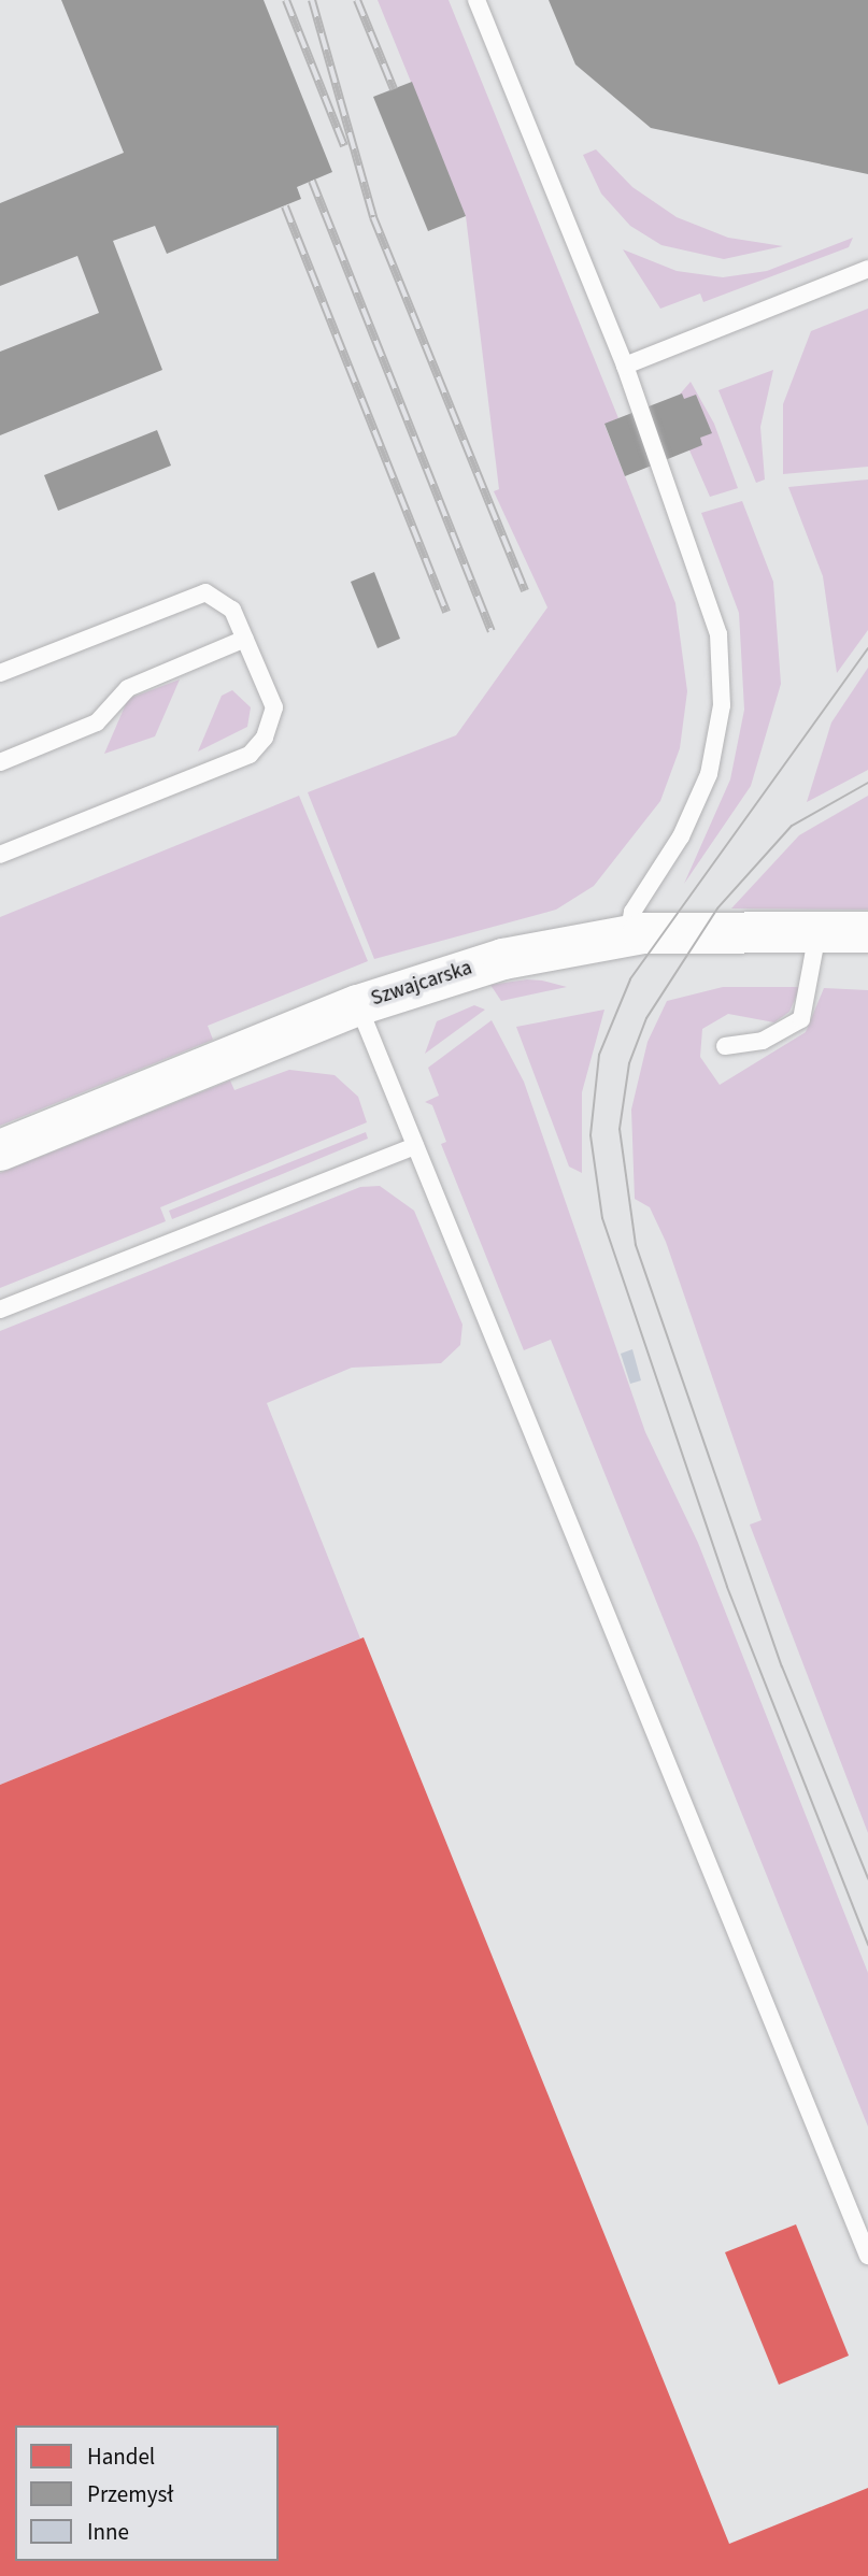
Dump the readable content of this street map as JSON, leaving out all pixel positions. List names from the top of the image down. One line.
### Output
{"streets":{"street":["Szwajcarska"]},"legend":["Handel","Przemysł","Inne"]}
